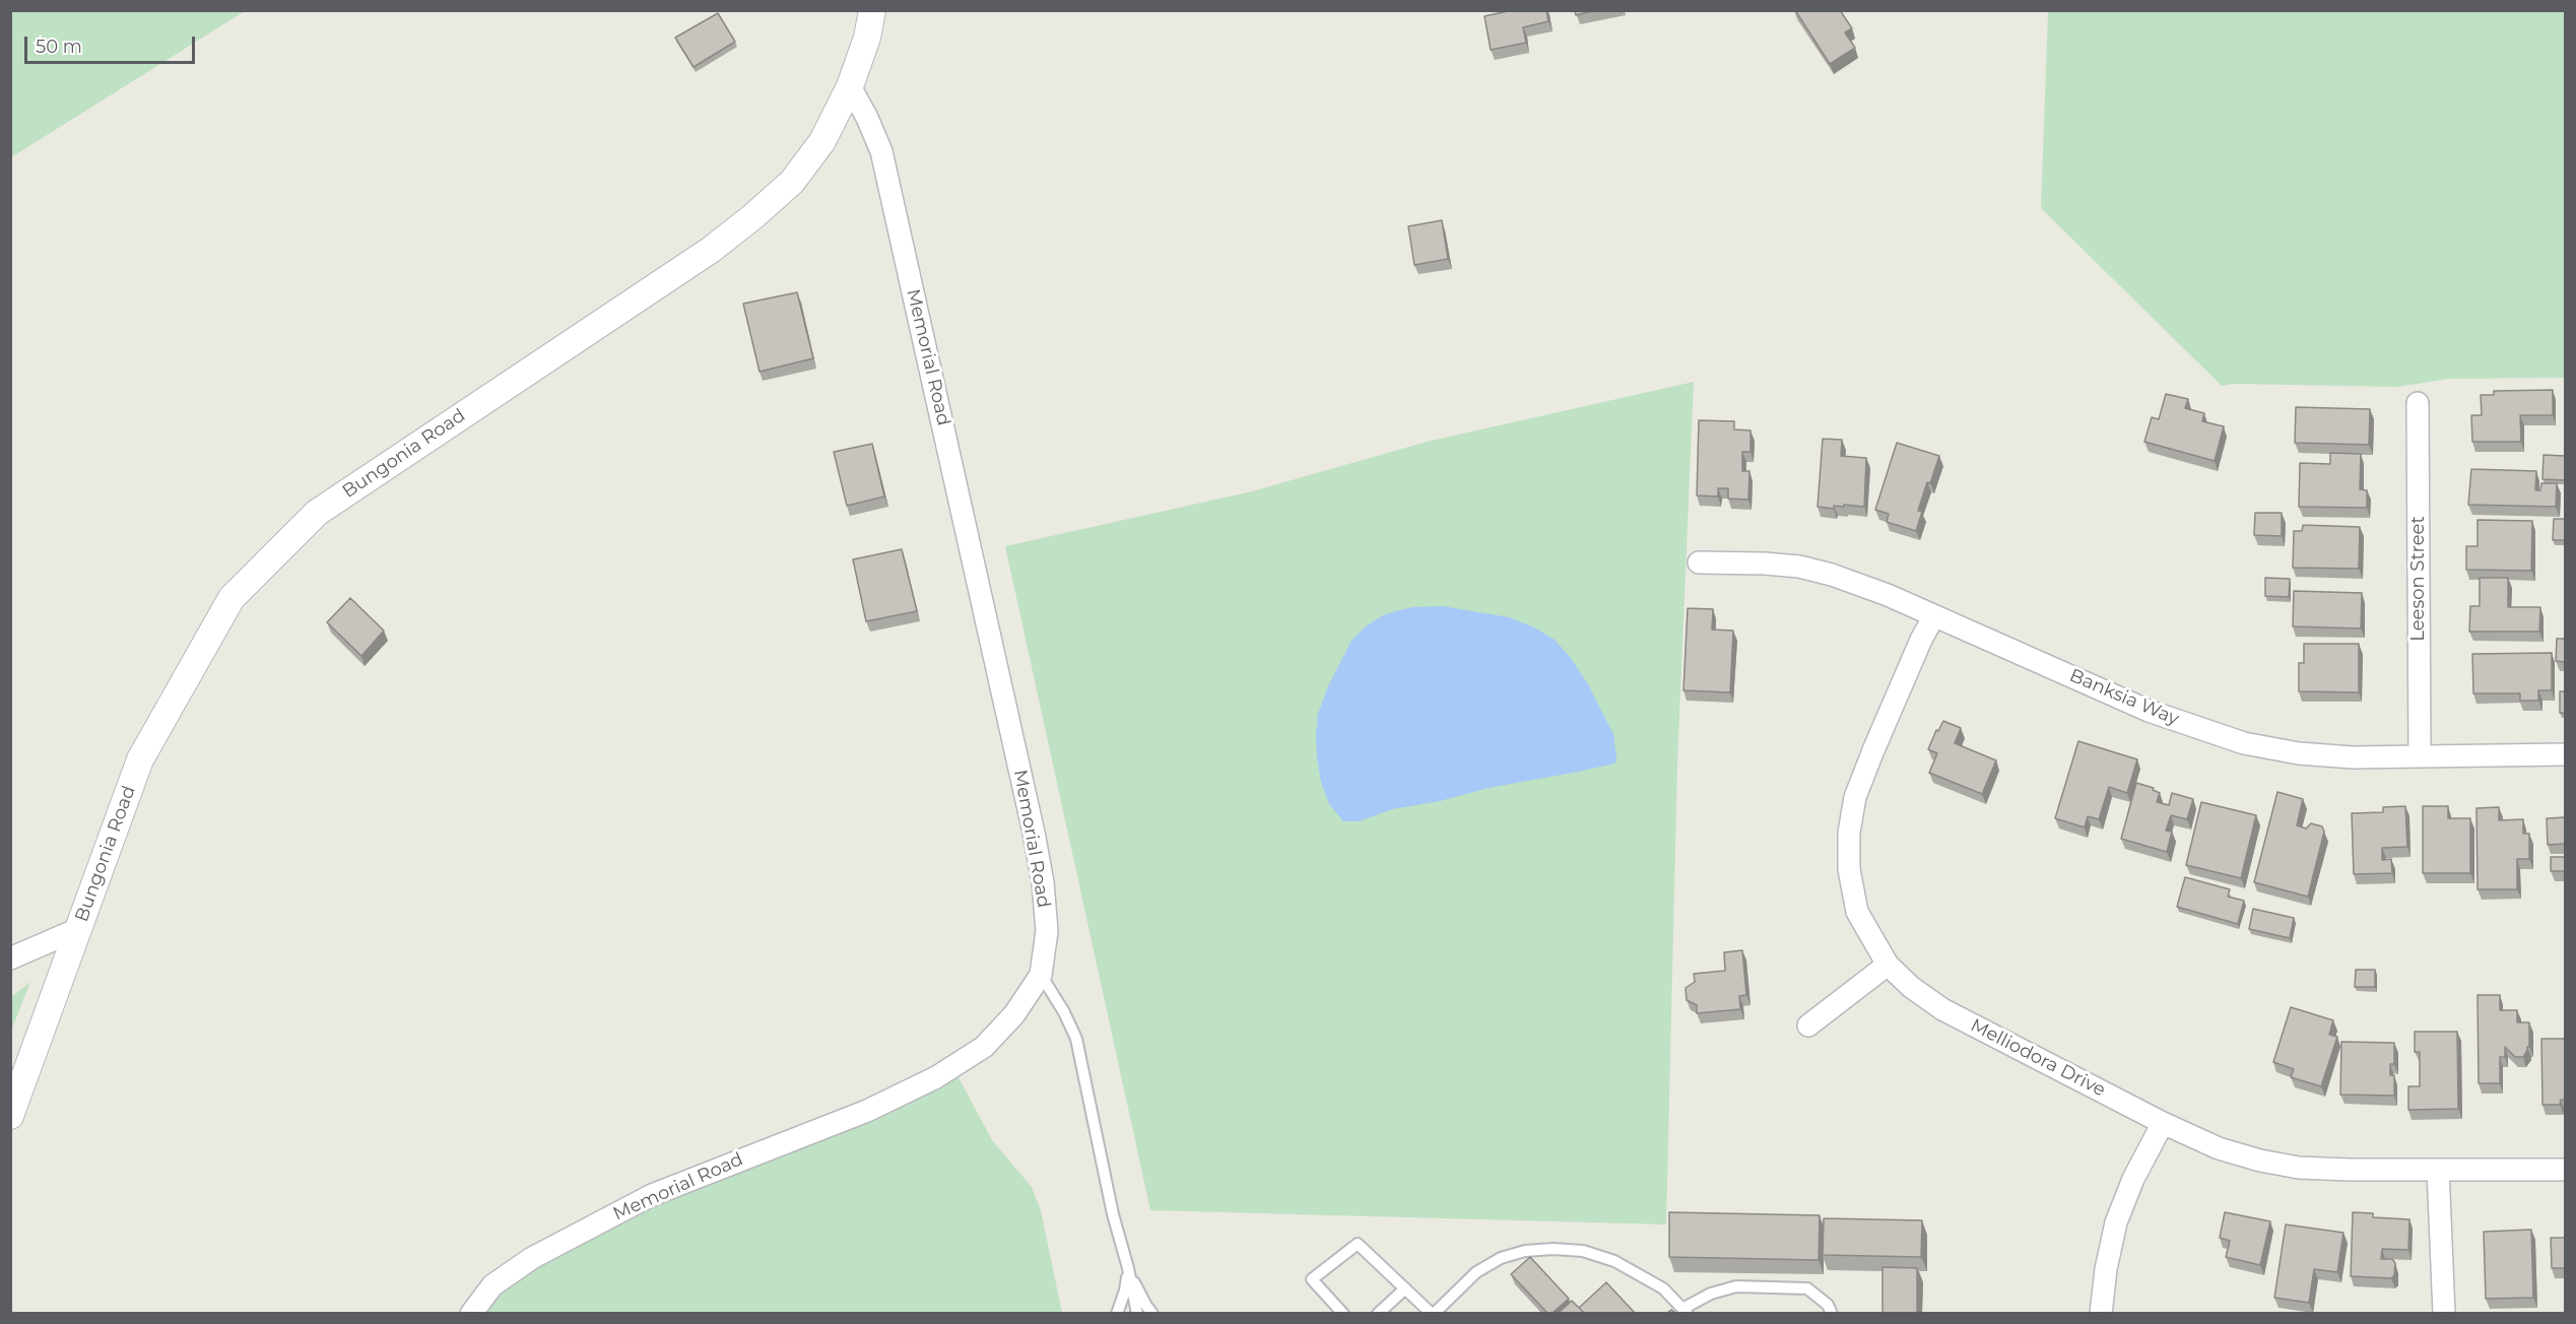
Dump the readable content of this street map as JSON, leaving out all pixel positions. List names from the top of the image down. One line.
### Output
{"streets":{"street":["Memorial Road","Bungonia Road","Leeson Street","Banksia Way","Melliodora Drive"]},"crossings":[["Memorial Road","Bungonia Road"],["Leeson Street","Banksia Way"],["Banksia Way","Melliodora Drive"]],"scale_bar":"50 m"}
